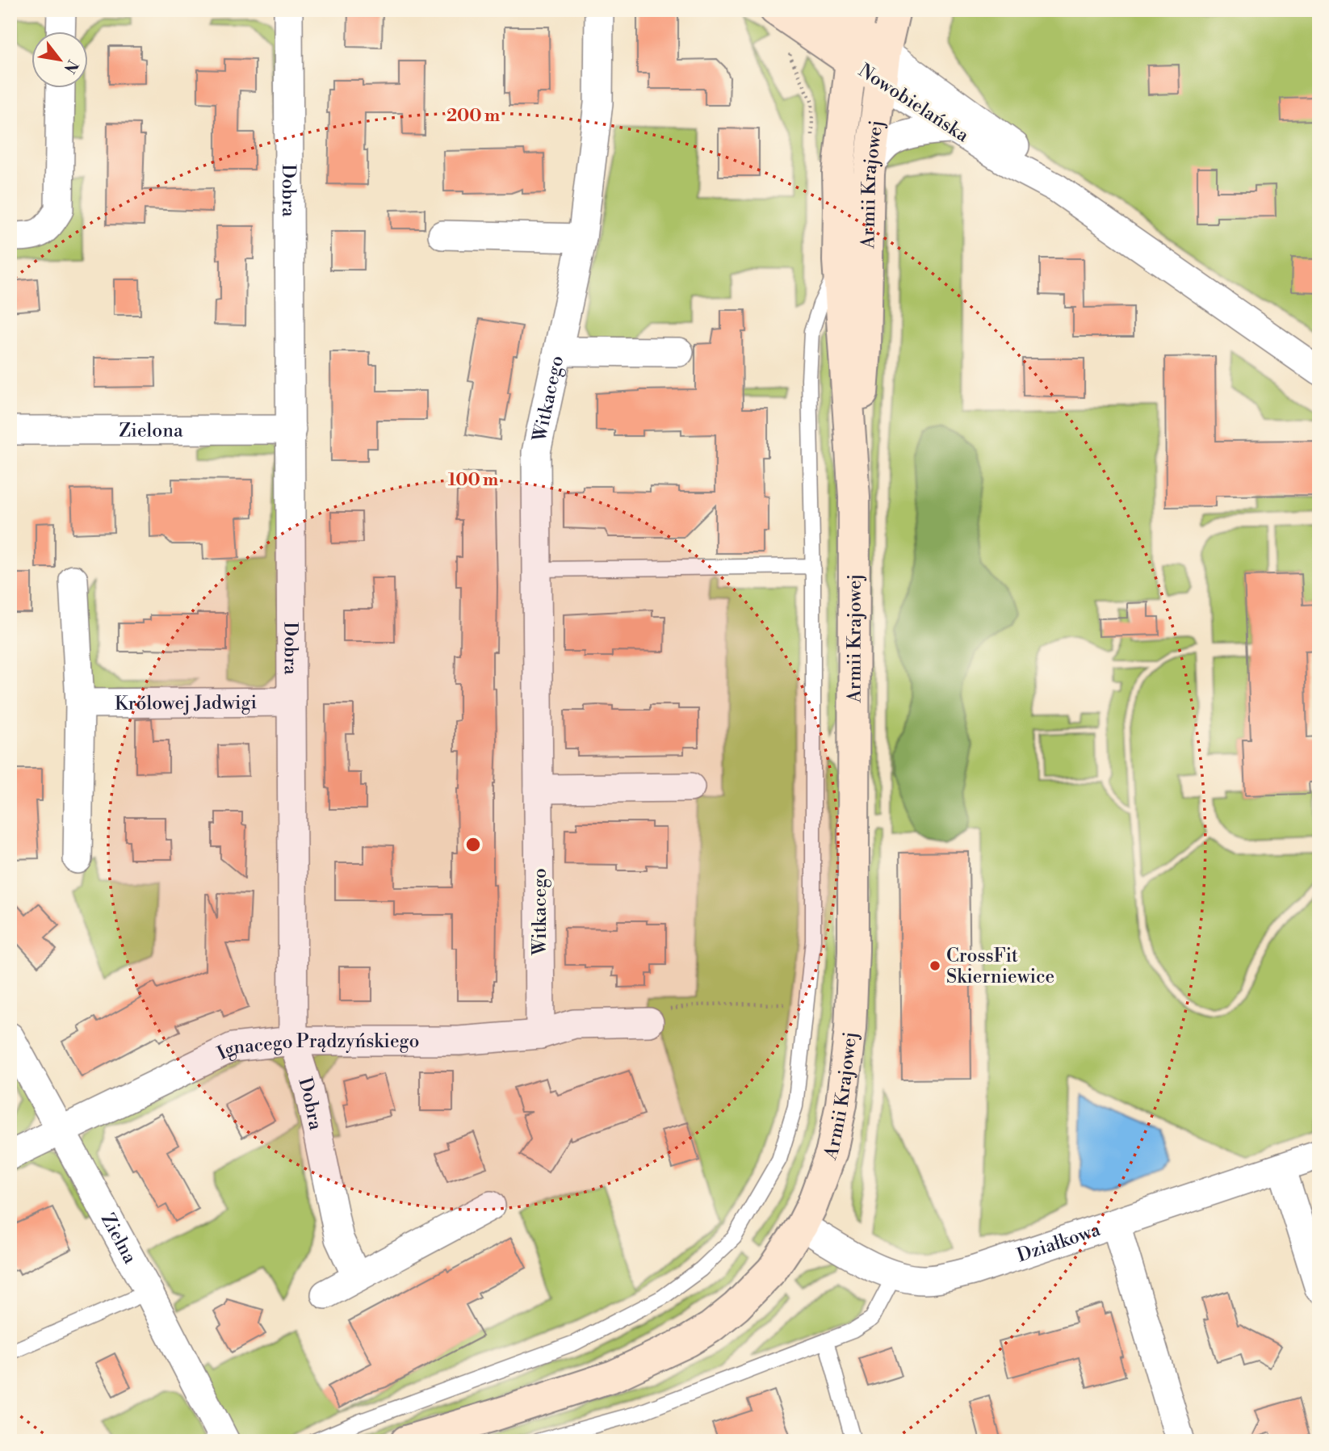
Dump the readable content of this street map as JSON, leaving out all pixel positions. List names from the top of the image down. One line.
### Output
{"streets":{"street":["Nowobielańska","Armii Krajowej","Dobra","Witkacego","Zielona","Królowej Jadwigi","Ignacego Prądzyńskiego","Zielna","Działkowa"]},"crossings":[["Nowobielańska","Armii Krajowej"],["Armii Krajowej","Działkowa"],["Dobra","Zielona"],["Dobra","Królowej Jadwigi"],["Dobra","Ignacego Prądzyńskiego"],["Witkacego","Ignacego Prądzyńskiego"],["Ignacego Prądzyńskiego","Zielna"]],"places":["CrossFit Skierniewice"],"north":"bottom right","rings":["200 m","100 m"]}
